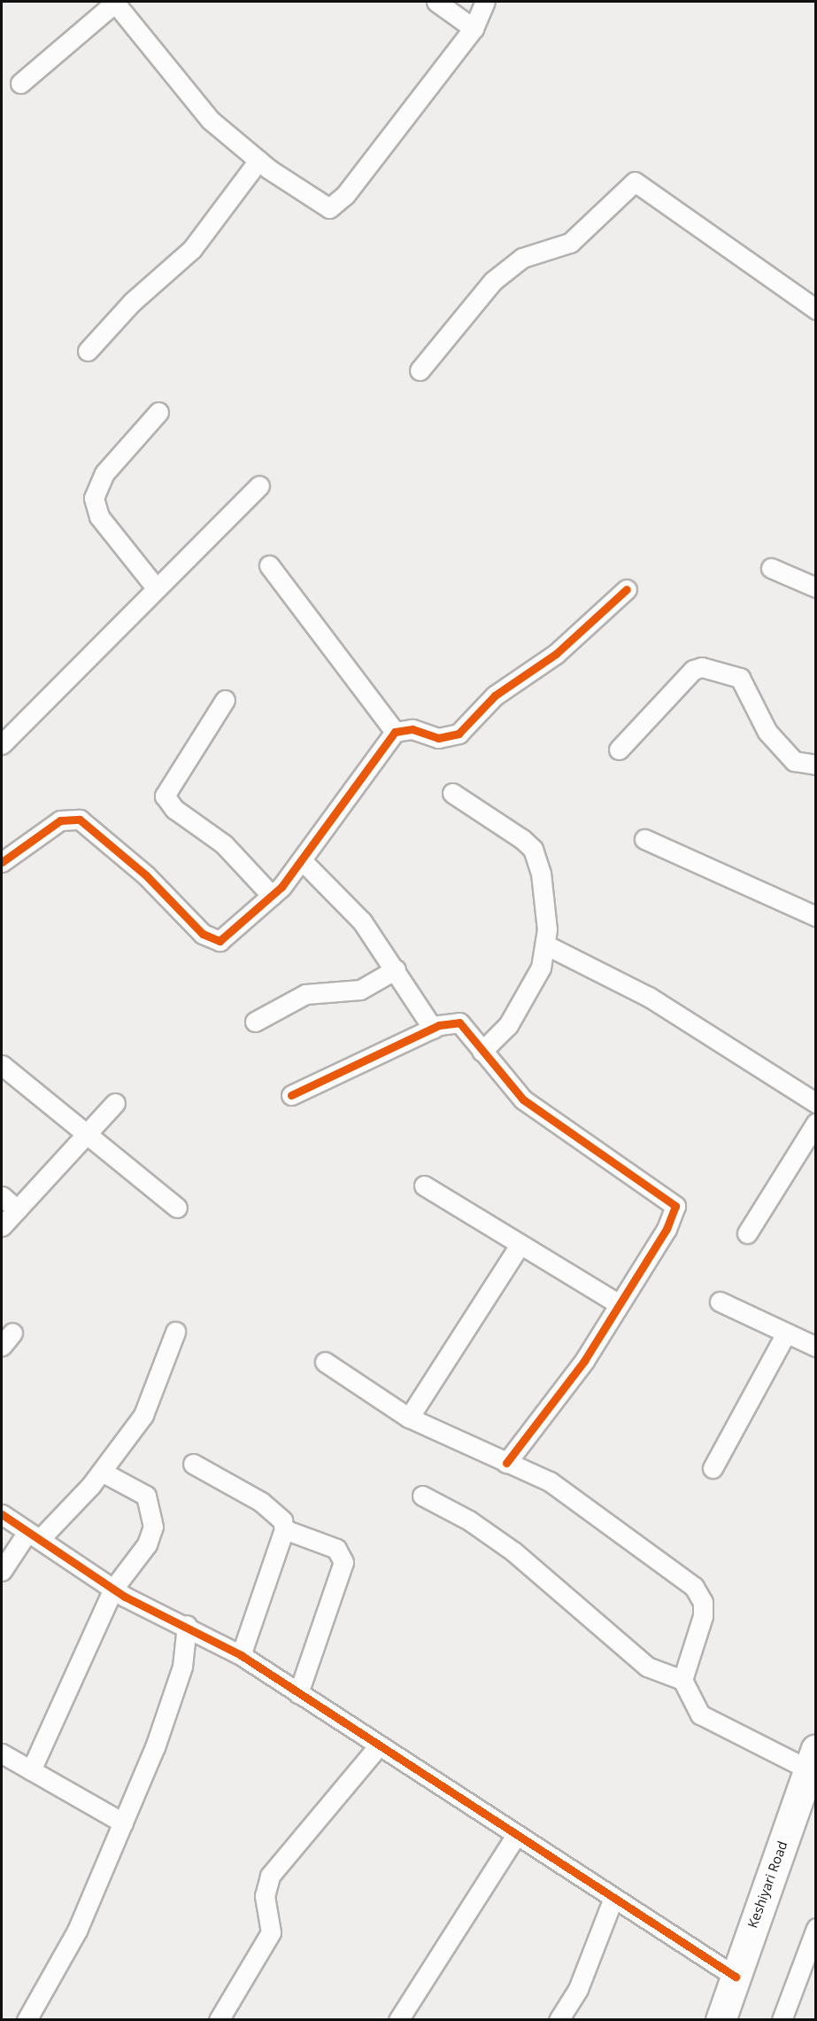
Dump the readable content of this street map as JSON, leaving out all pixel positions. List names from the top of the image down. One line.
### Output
{"streets":{"main road":["Keshiyari Road"]}}
